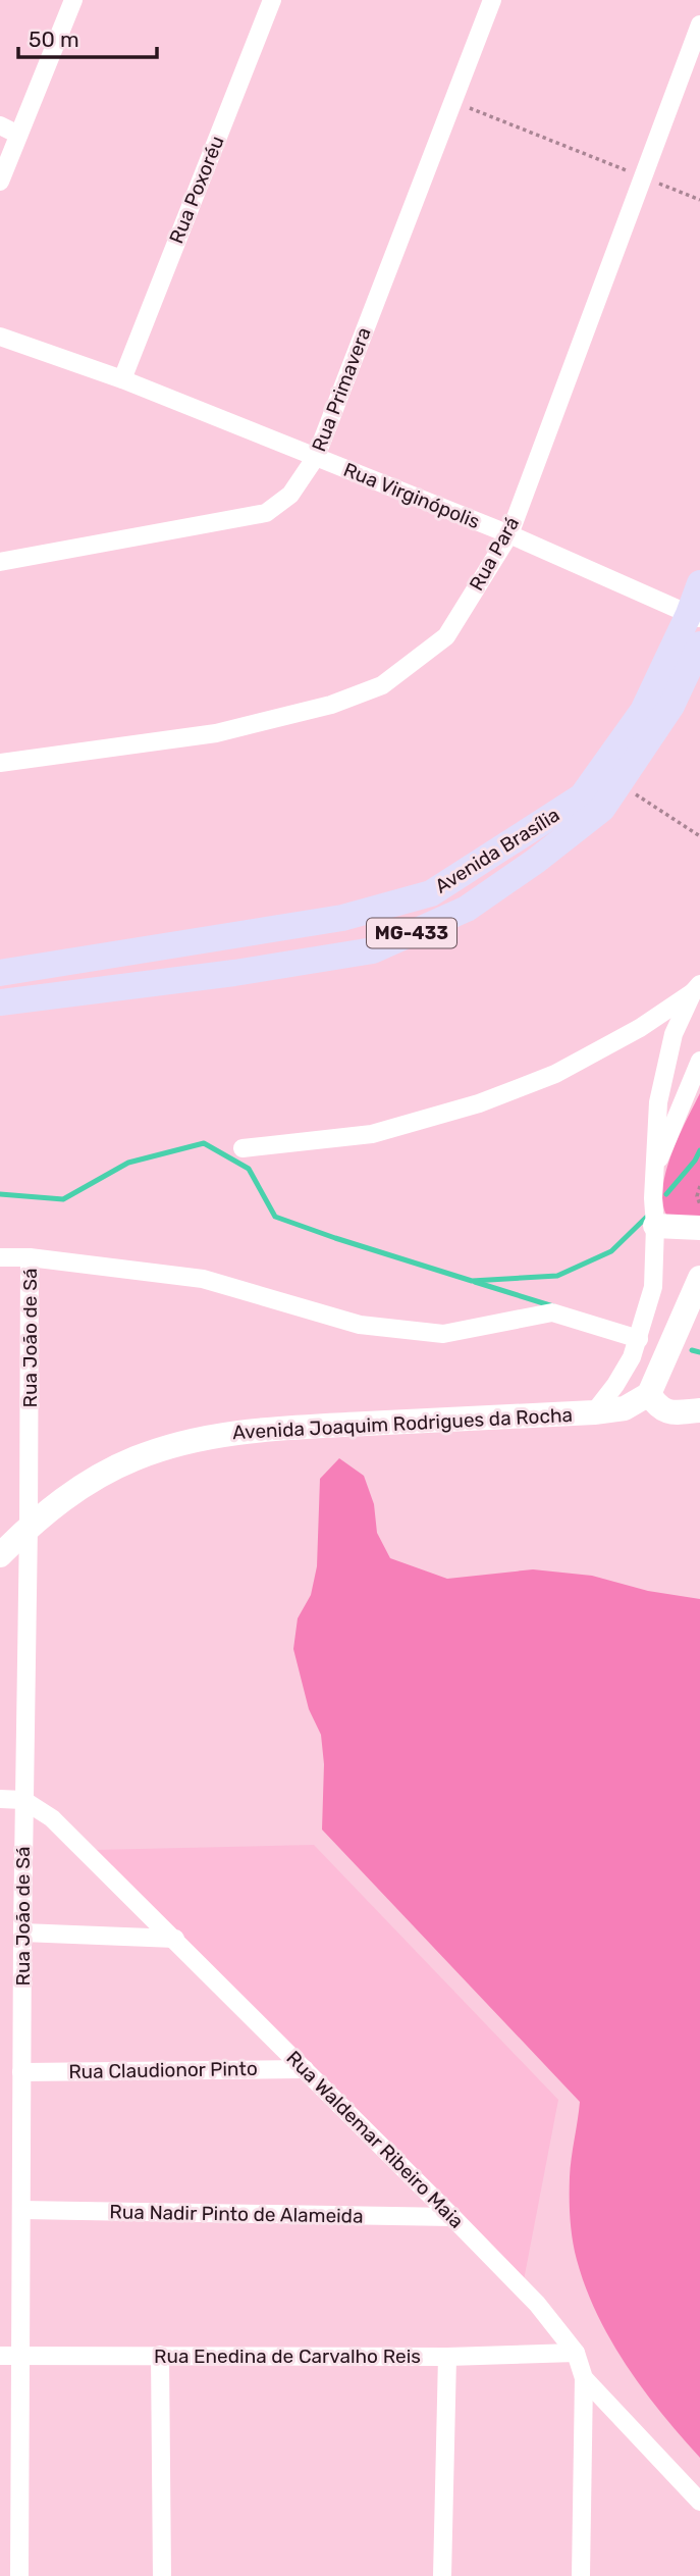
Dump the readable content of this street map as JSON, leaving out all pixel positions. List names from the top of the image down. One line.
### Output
{"streets":{"main road":["Avenida Brasília","MG-433"],"street":["Rua Poxoréu","Rua Primavera","Rua Virginópolis","Rua Pará","Rua João de Sá","Avenida Joaquim Rodrigues da Rocha","Rua Claudionor Pinto","Rua Waldemar Ribeiro Maia","Rua Nadir Pinto de Alameida","Rua Enedina de Carvalho Reis"]},"crossings":[["Rua Poxoréu","Rua Virginópolis"],["Rua Primavera","Rua Virginópolis"],["Rua Virginópolis","Rua Pará"],["Rua Virginópolis","Avenida Brasília"],["Rua João de Sá","Avenida Joaquim Rodrigues da Rocha"],["Rua João de Sá","Rua Claudionor Pinto"],["Rua João de Sá","Rua Waldemar Ribeiro Maia"],["Rua João de Sá","Rua Nadir Pinto de Alameida"],["Rua João de Sá","Rua Enedina de Carvalho Reis"],["Rua Claudionor Pinto","Rua Waldemar Ribeiro Maia"],["Rua Waldemar Ribeiro Maia","Rua Nadir Pinto de Alameida"],["Rua Waldemar Ribeiro Maia","Rua Enedina de Carvalho Reis"]],"scale_bar":"50 m"}
